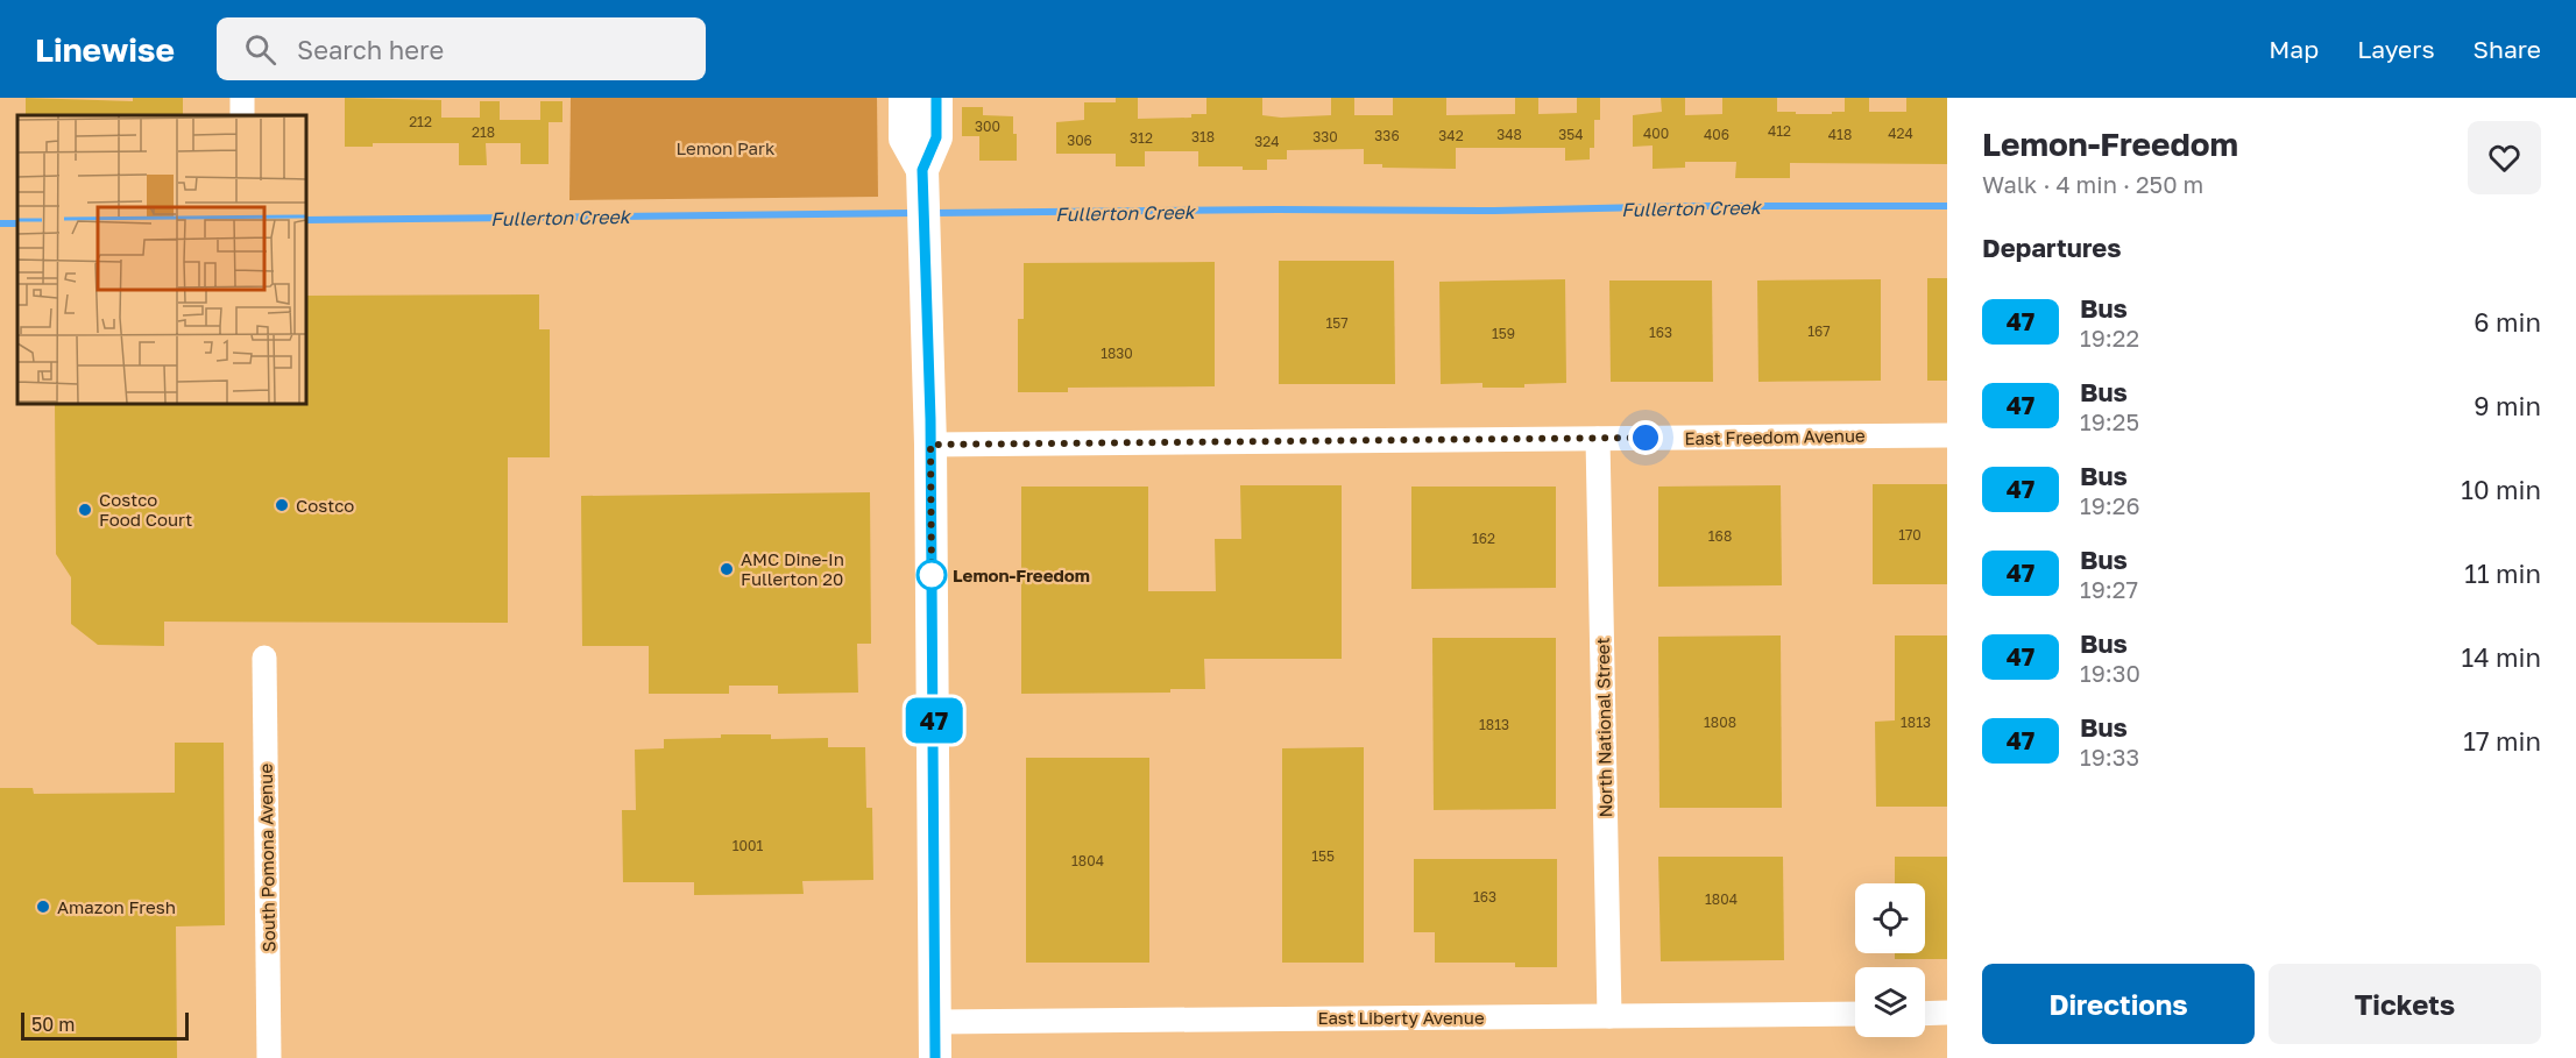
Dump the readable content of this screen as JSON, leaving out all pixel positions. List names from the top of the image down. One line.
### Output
{"streets":{"street":["East Freedom Avenue","North National Street","South Pomona Avenue","East Liberty Avenue"]},"crossings":[["East Freedom Avenue","North National Street"],["North National Street","East Liberty Avenue"]],"water":["Fullerton Creek"],"parks":["Lemon Park"],"places":["Costco","Costco Food Court","AMC Dine-In Fullerton 20","Lemon-Freedom","Amazon Fresh"],"lines":["bus line 47"],"house_numbers":["212","300","412","218","400","424","348","354","406","418","336","342","318","330","312","306","324","157","167","163","159","1830","170","168","162","1808","1813","1813","1001","155","1804","163","1804"],"scale_bar":"50 m","page":{"header":"Linewise","search":"Search here","nav":["Map","Layers","Share"],"on_map":"47","heading":[["Lemon-Freedom","Walk · 4 min · 250 m"],"Departures"],"list":[{"mark":"47","name":"Bus","note":"19:22","value":"6 min"},{"mark":"47","name":"Bus","note":"19:25","value":"9 min"},{"mark":"47","name":"Bus","note":"19:26","value":"10 min"},{"mark":"47","name":"Bus","note":"19:27","value":"11 min"},{"mark":"47","name":"Bus","note":"19:30","value":"14 min"},{"mark":"47","name":"Bus","note":"19:33","value":"17 min"}],"buttons":["Directions","Tickets"],"scale":"50 m"}}
